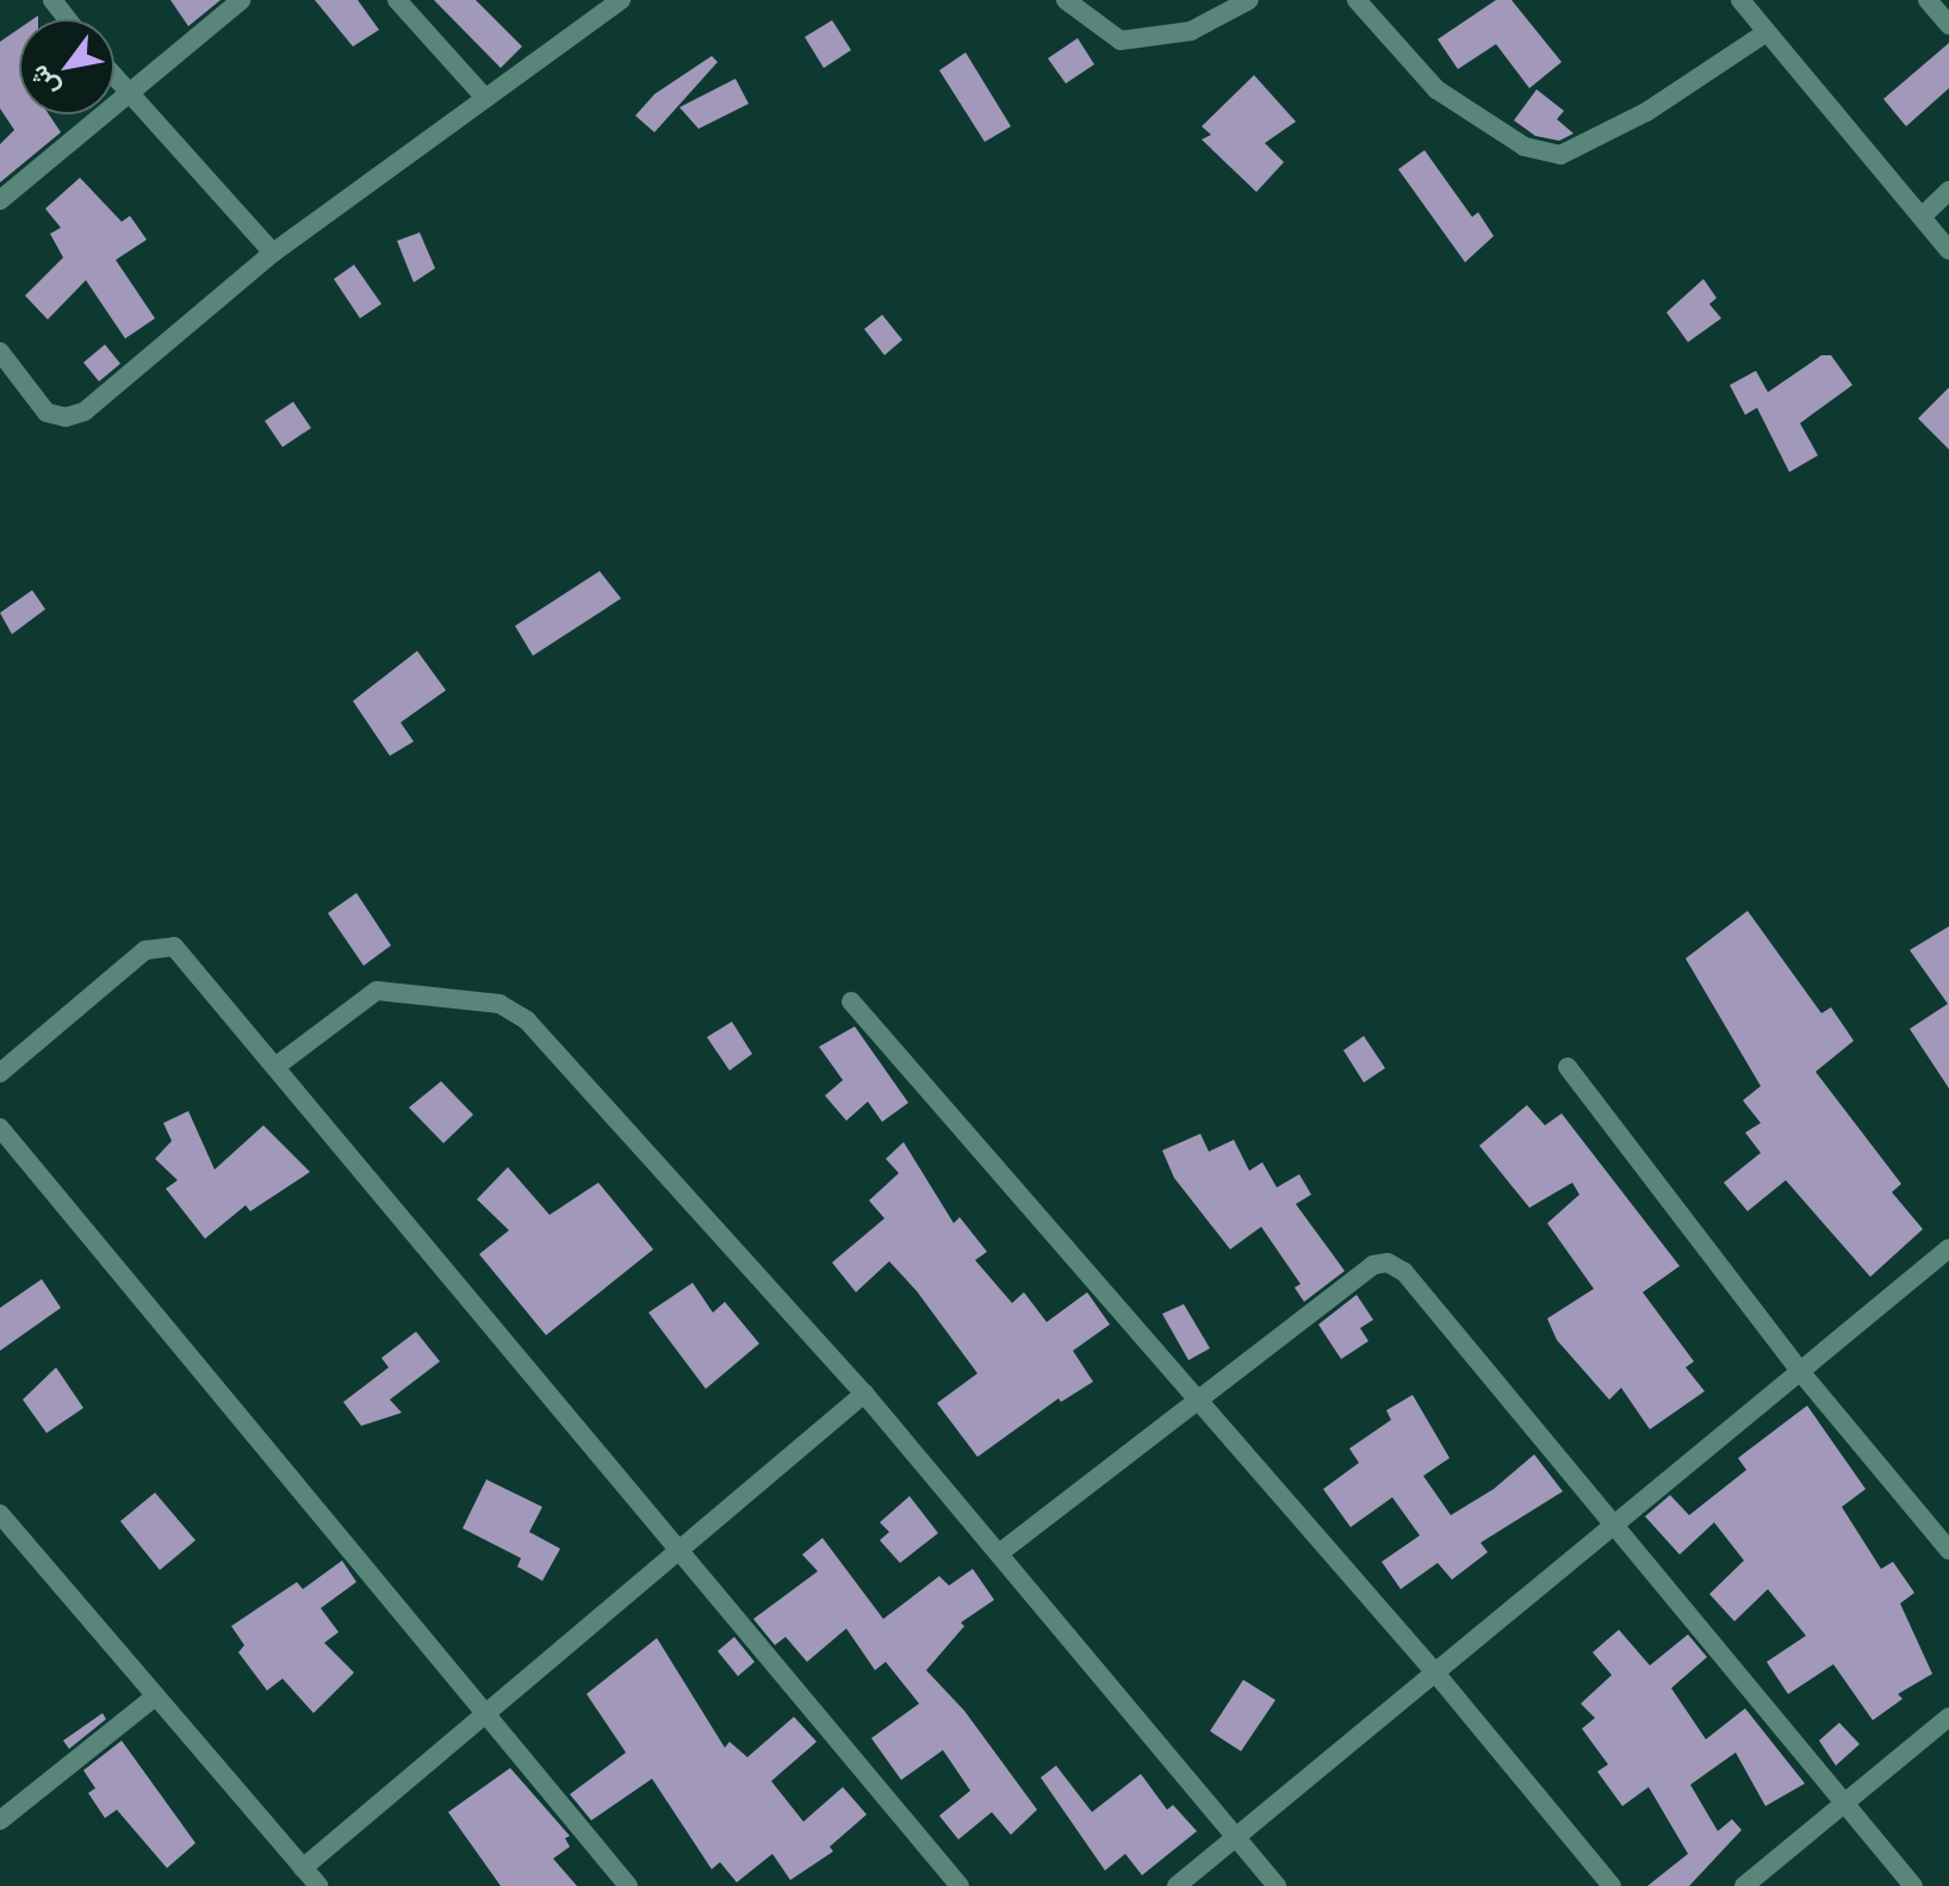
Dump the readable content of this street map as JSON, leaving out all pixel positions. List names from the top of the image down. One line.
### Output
{"north":"bottom left"}
